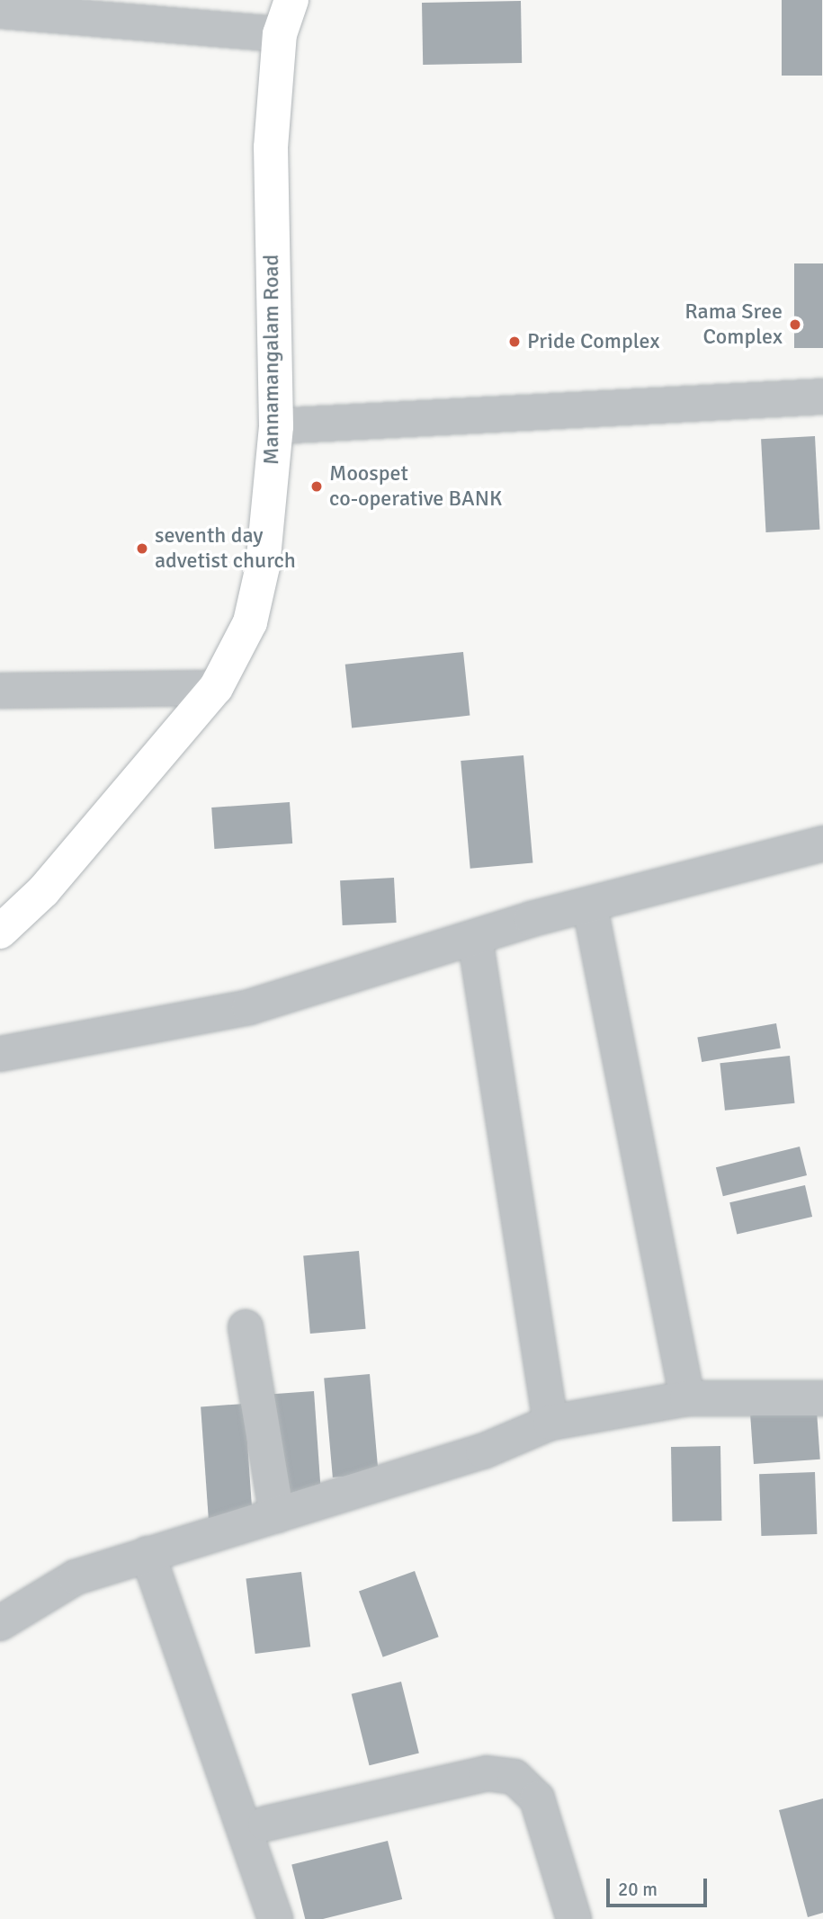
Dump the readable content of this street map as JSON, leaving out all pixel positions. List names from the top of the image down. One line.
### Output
{"streets":{"main road":["Mannamangalam Road"]},"places":["Rama Sree Complex","Pride Complex","Moospet co-operative BANK","seventh day advetist church"],"scale_bar":"20 m"}
